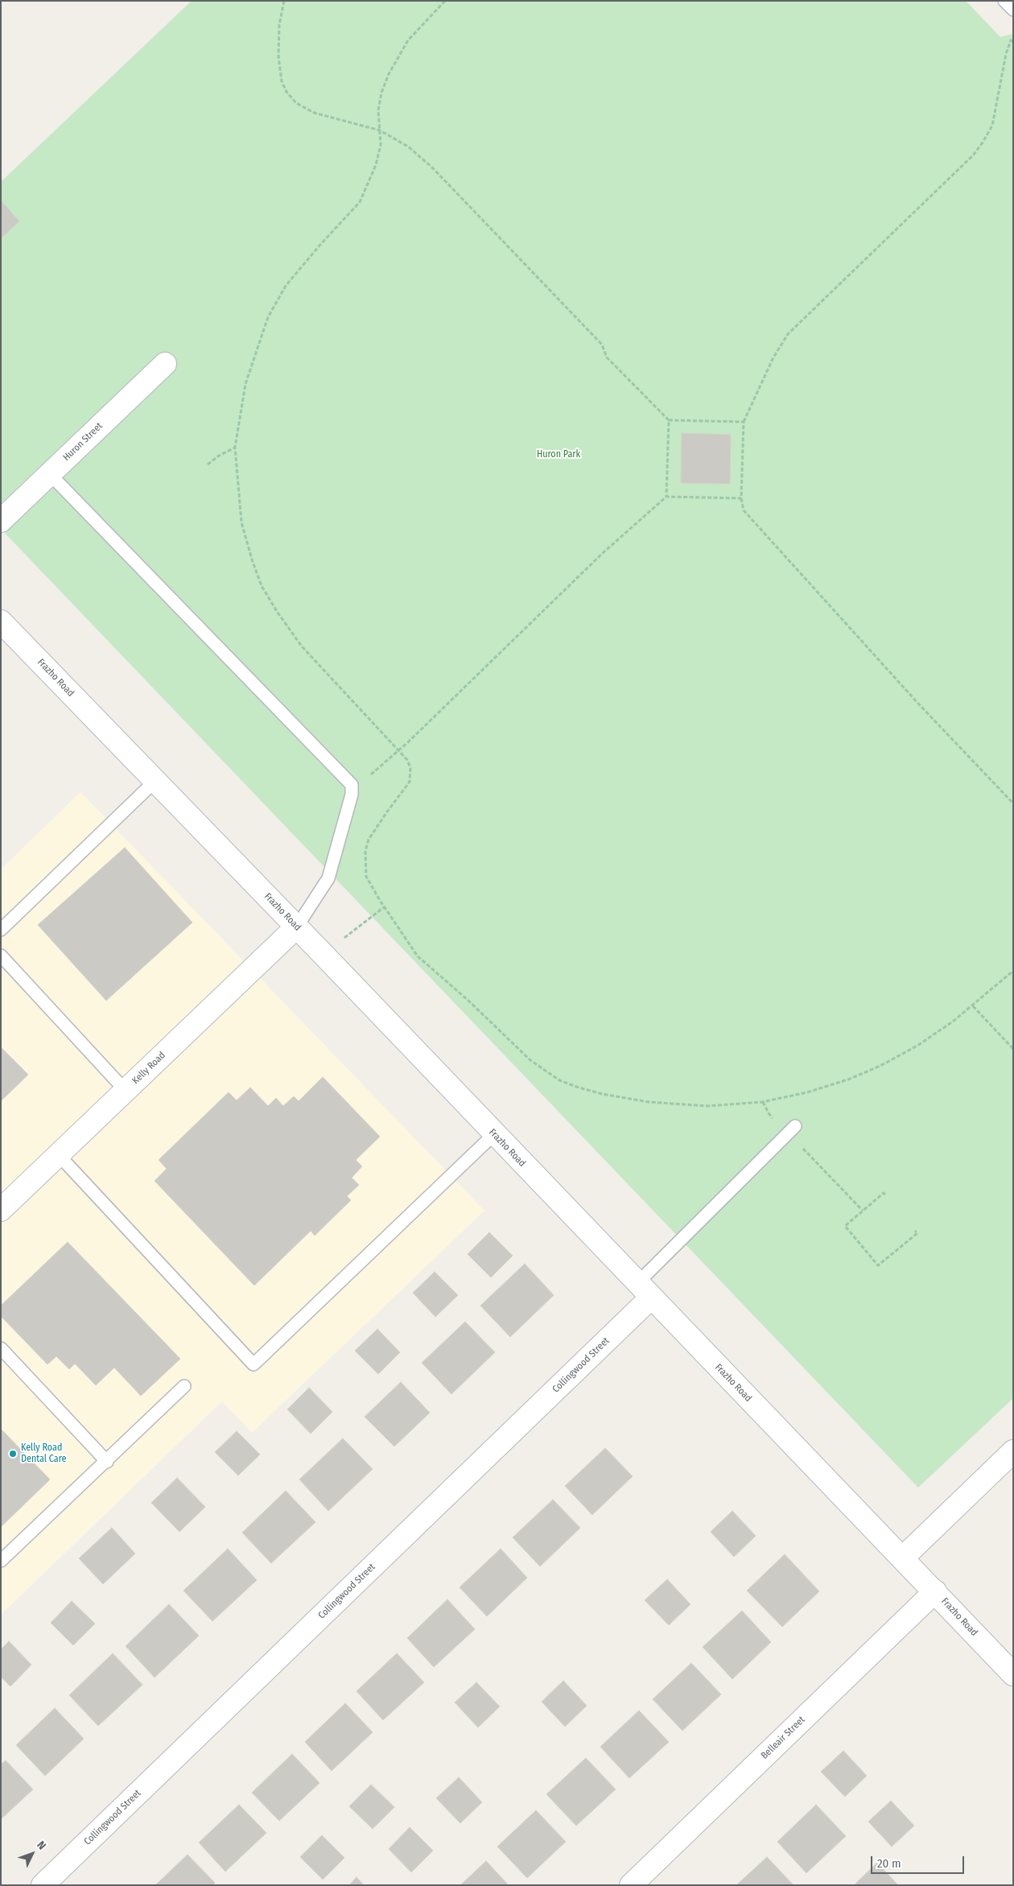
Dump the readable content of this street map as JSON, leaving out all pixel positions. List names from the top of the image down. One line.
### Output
{"streets":{"street":["Huron Street","Frazho Road","Kelly Road","Collingwood Street","Belleair Street"]},"crossings":[["Frazho Road","Kelly Road"],["Frazho Road","Collingwood Street"],["Frazho Road","Belleair Street"]],"parks":["Huron Park"],"places":["Kelly Road Dental Care"],"scale_bar":"20 m","north":"top right"}
